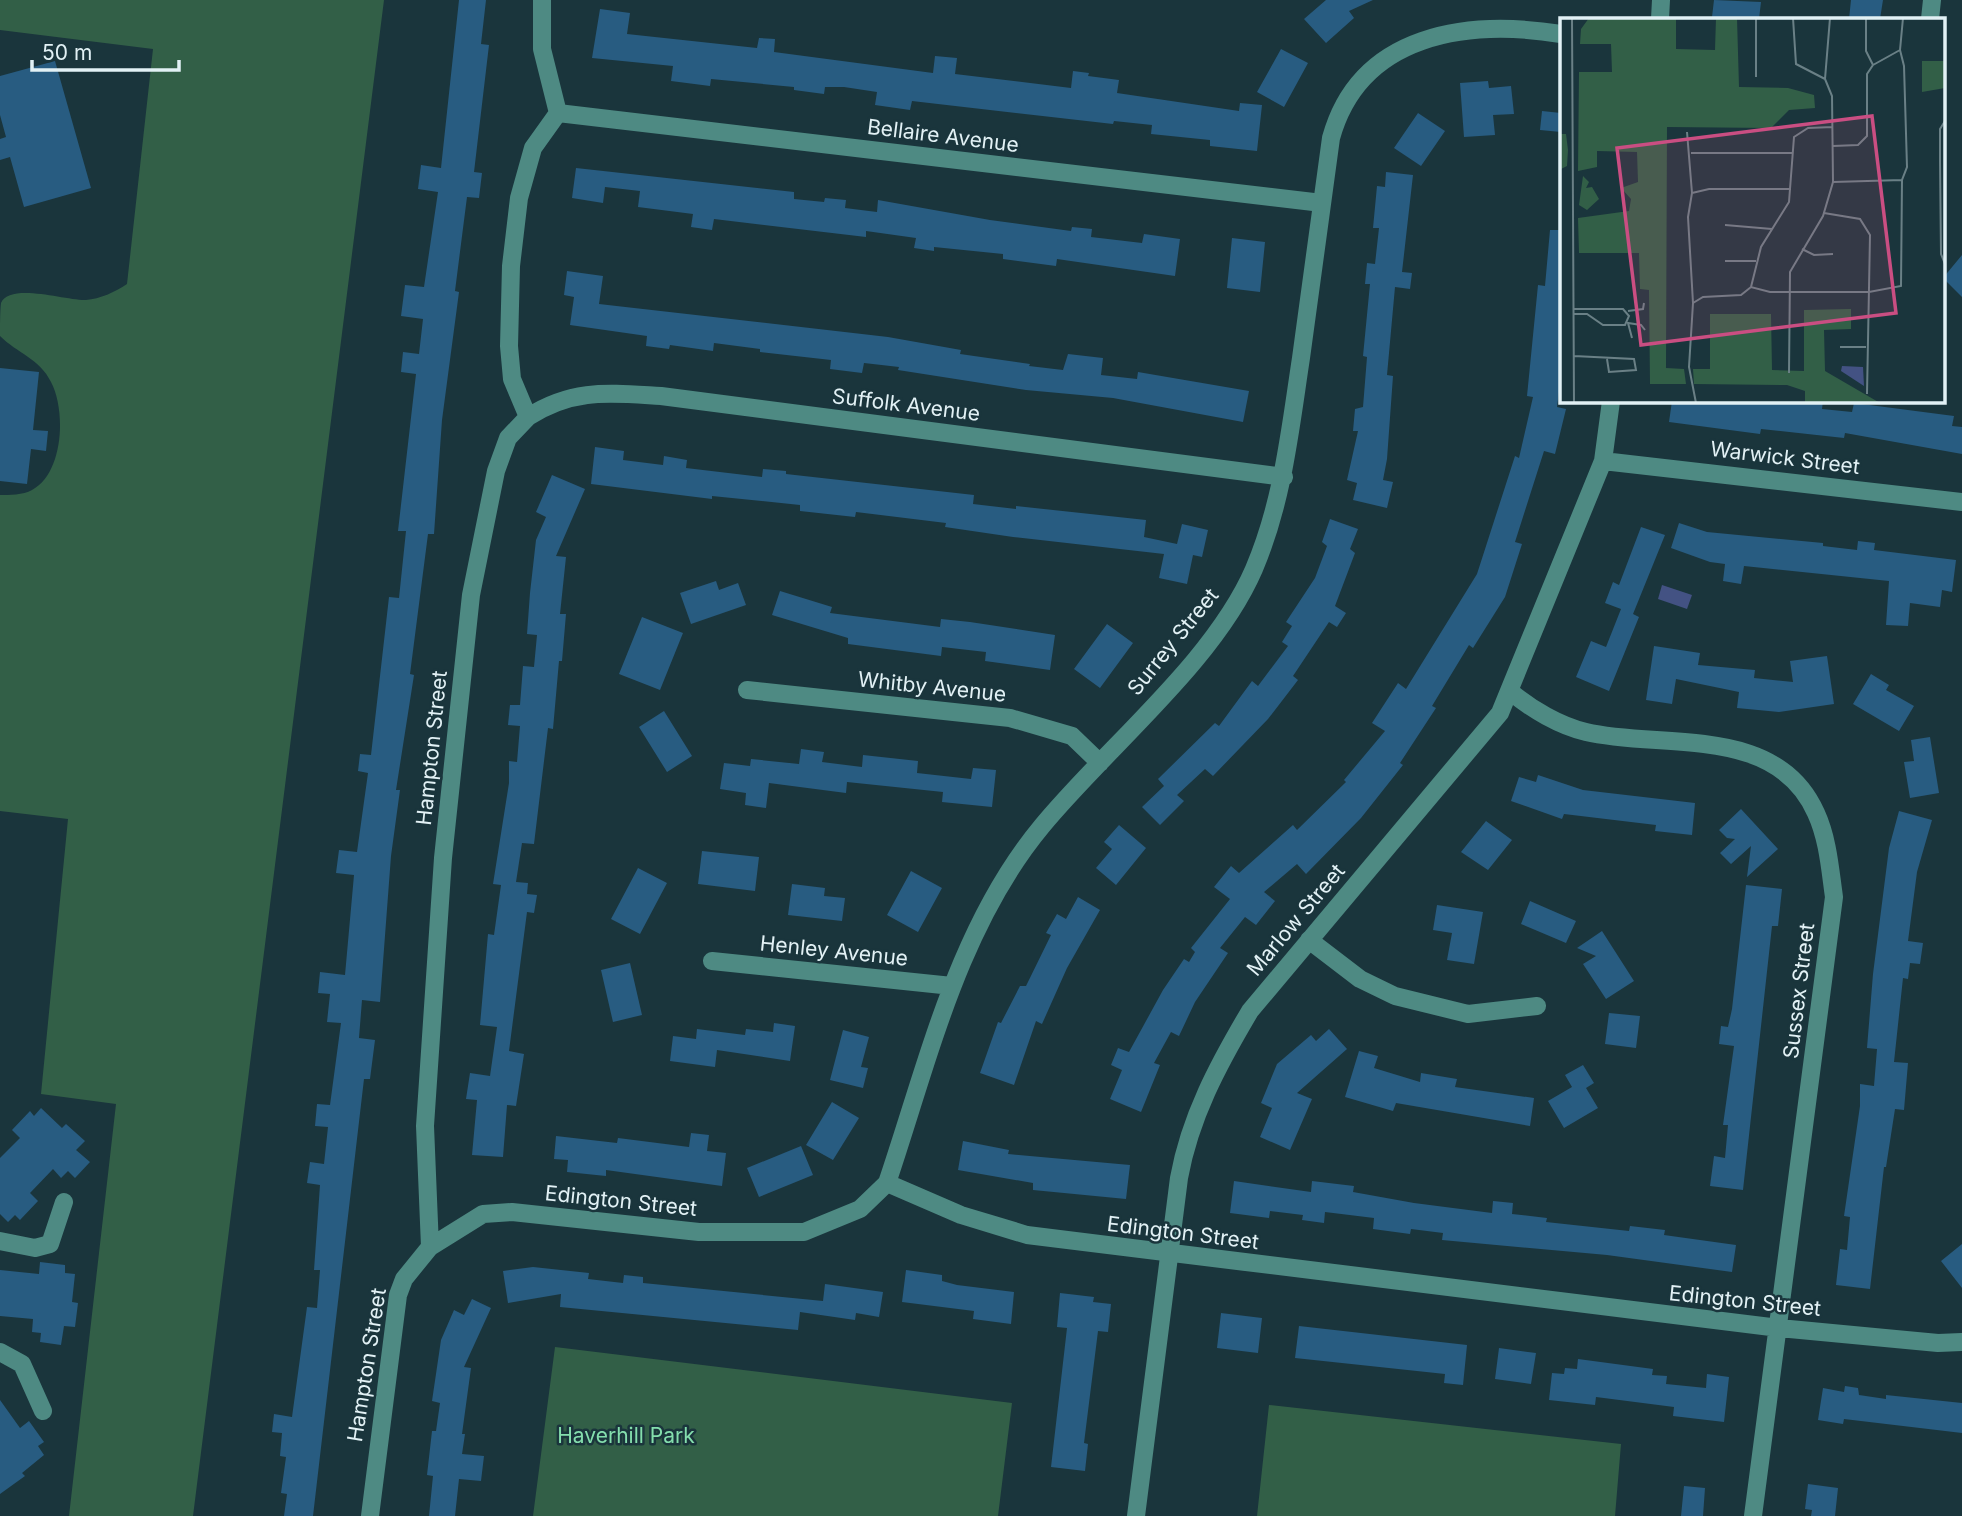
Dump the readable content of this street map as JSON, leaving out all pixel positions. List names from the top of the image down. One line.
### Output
{"streets":{"street":["Bellaire Avenue","Suffolk Avenue","Warwick Street","Surrey Street","Whitby Avenue","Hampton Street","Marlow Street","Henley Avenue","Sussex Street","Edington Street"]},"crossings":[["Bellaire Avenue","Surrey Street"],["Suffolk Avenue","Surrey Street"],["Suffolk Avenue","Hampton Street"],["Warwick Street","Marlow Street"],["Surrey Street","Whitby Avenue"],["Surrey Street","Henley Avenue"],["Surrey Street","Edington Street"],["Hampton Street","Edington Street"],["Marlow Street","Sussex Street"],["Marlow Street","Edington Street"],["Sussex Street","Edington Street"]],"parks":["Haverhill Park"],"scale_bar":"50 m"}
